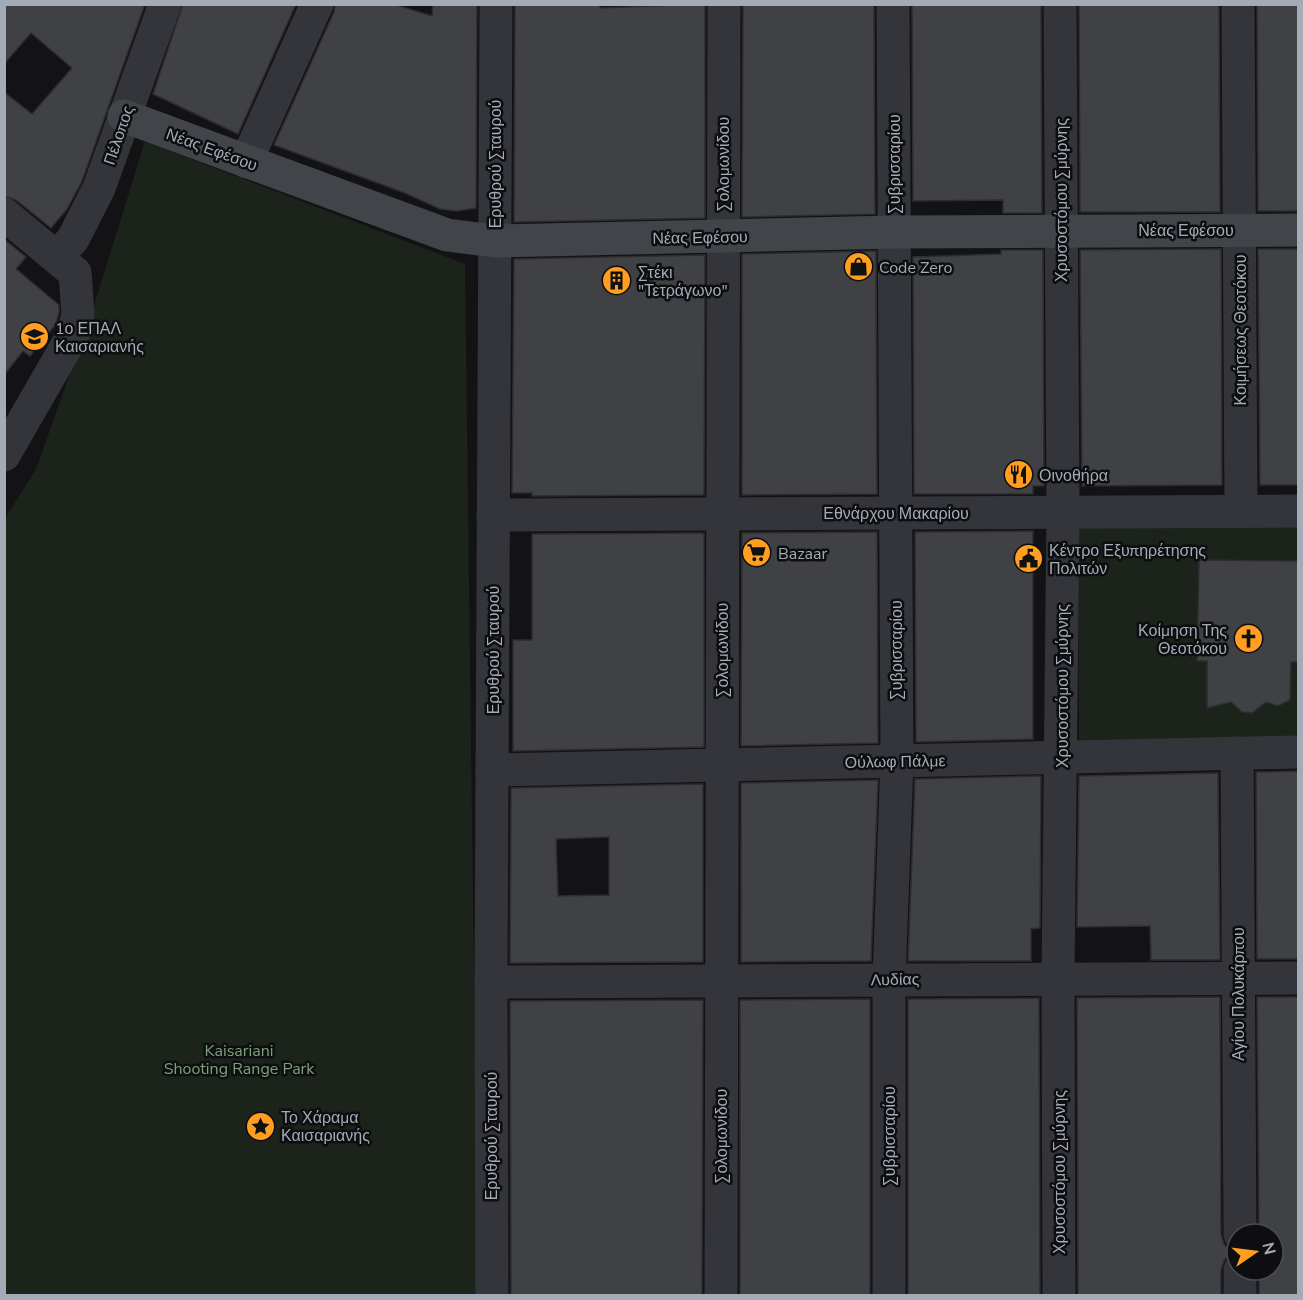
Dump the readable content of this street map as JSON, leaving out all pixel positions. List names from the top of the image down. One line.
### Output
{"streets":{"street":["Πέλοπος","Νέας Εφέσου","Ερυθρού Σταυρού","Σολομωνίδου","Συβρισσαρίου","Χρυσοστόμου Σμύρνης","Κοιμήσεως Θεοτόκου","Εθνάρχου Μακαρίου","Ούλωφ Πάλμε","Λυδίας","Αγίου Πολυκάρπου"]},"crossings":[["Πέλοπος","Νέας Εφέσου"],["Νέας Εφέσου","Ερυθρού Σταυρού"],["Νέας Εφέσου","Σολομωνίδου"],["Νέας Εφέσου","Συβρισσαρίου"],["Νέας Εφέσου","Χρυσοστόμου Σμύρνης"],["Νέας Εφέσου","Κοιμήσεως Θεοτόκου"],["Ερυθρού Σταυρού","Εθνάρχου Μακαρίου"],["Ερυθρού Σταυρού","Ούλωφ Πάλμε"],["Ερυθρού Σταυρού","Λυδίας"],["Σολομωνίδου","Εθνάρχου Μακαρίου"],["Σολομωνίδου","Ούλωφ Πάλμε"],["Σολομωνίδου","Λυδίας"],["Συβρισσαρίου","Εθνάρχου Μακαρίου"],["Συβρισσαρίου","Ούλωφ Πάλμε"],["Συβρισσαρίου","Λυδίας"],["Χρυσοστόμου Σμύρνης","Εθνάρχου Μακαρίου"],["Χρυσοστόμου Σμύρνης","Ούλωφ Πάλμε"],["Χρυσοστόμου Σμύρνης","Λυδίας"],["Κοιμήσεως Θεοτόκου","Εθνάρχου Μακαρίου"],["Ούλωφ Πάλμε","Αγίου Πολυκάρπου"],["Λυδίας","Αγίου Πολυκάρπου"]],"parks":["Kaisariani Shooting Range Park"],"places":{"shop":["Code Zero"],"building":["Στέκι \"Τετράγωνο\""],"school or university":["1ο ΕΠΑΛ Καισαριανής"],"restaurant":["Οινοθήρα"],"supermarket":["Bazaar"],"public building":["Κέντρο Εξυπηρέτησης Πολιτών"],"church":["Κοίμηση Της Θεοτόκου"],"place":["Το Χάραμα Καισαριανής"]},"north":"right"}
